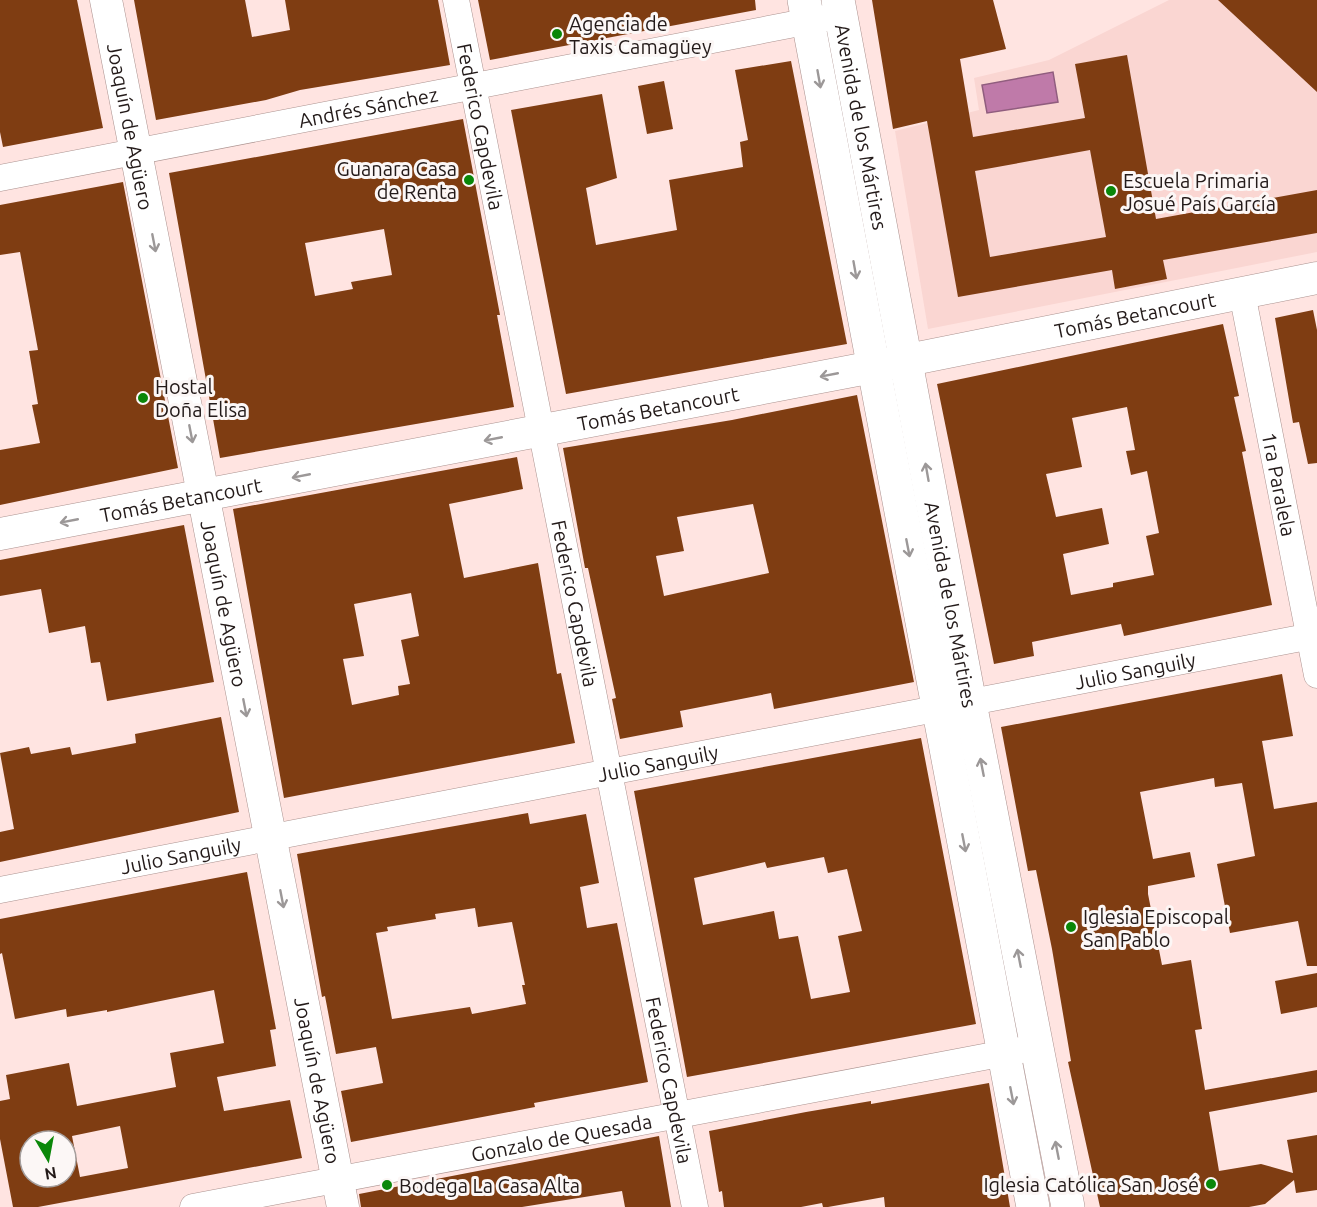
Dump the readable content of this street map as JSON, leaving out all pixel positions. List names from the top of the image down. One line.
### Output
{"streets":{"main road":["Avenida de los Mártires"],"street":["Andrés Sánchez","Joaquín de Agüero","Federico Capdevila","Tomás Betancourt","1ra Paralela","Julio Sanguily","Gonzalo de Quesada"]},"crossings":[["Andrés Sánchez","Avenida de los Mártires"],["Andrés Sánchez","Joaquín de Agüero"],["Andrés Sánchez","Federico Capdevila"],["Avenida de los Mártires","Tomás Betancourt"],["Avenida de los Mártires","Julio Sanguily"],["Avenida de los Mártires","Gonzalo de Quesada"],["Joaquín de Agüero","Tomás Betancourt"],["Joaquín de Agüero","Julio Sanguily"],["Joaquín de Agüero","Gonzalo de Quesada"],["Federico Capdevila","Tomás Betancourt"],["Federico Capdevila","Julio Sanguily"],["Federico Capdevila","Gonzalo de Quesada"],["Tomás Betancourt","1ra Paralela"],["1ra Paralela","Julio Sanguily"]],"one_way":["Joaquín de Agüero","Tomás Betancourt"],"places":["Agencia de Taxis Camagüey","Guanara Casa de Renta","Escuela Primaria Josué País García","Hostal Doña Elisa","Iglesia Episcopal San Pablo","Iglesia Católica San José","Bodega La Casa Alta"],"north":"bottom"}
